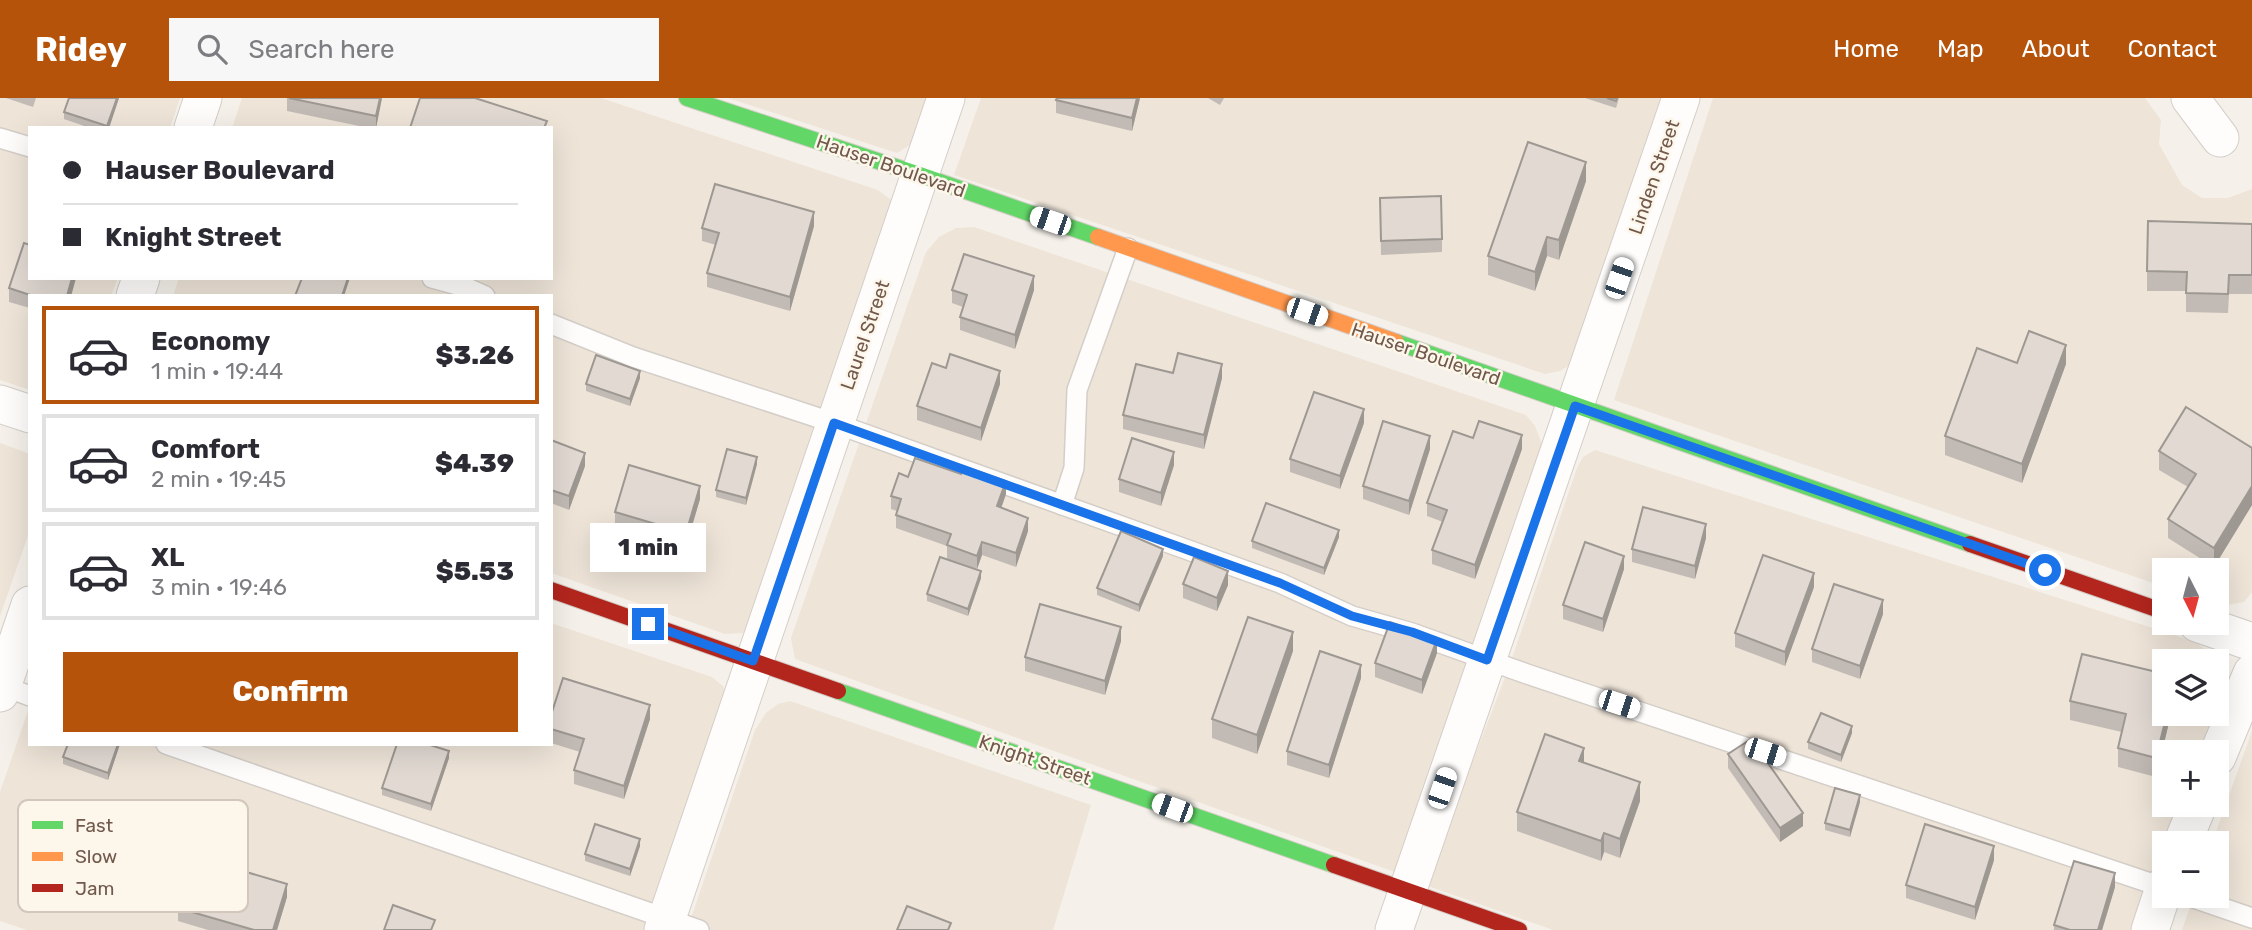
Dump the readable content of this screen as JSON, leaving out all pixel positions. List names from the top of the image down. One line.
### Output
{"streets":{"street":["Hauser Boulevard","Linden Street","Laurel Street","Knight Street"]},"crossings":[["Hauser Boulevard","Linden Street"],["Hauser Boulevard","Laurel Street"],["Linden Street","Knight Street"],["Laurel Street","Knight Street"]],"legend":["Fast","Slow","Jam"],"north":"bottom","page":{"header":"Ridey","search":"Search here","nav":["Home","Map","About","Contact"],"banner":["Hauser Boulevard","Knight Street"],"list":[{"name":"Economy","note":"1 min · 19:44","value":"$3.26"},{"name":"Comfort","note":"2 min · 19:45","value":"$4.39"},{"name":"XL","note":"3 min · 19:46","value":"$5.53"}],"bubble":"1 min","map_buttons":["+","−"],"buttons":"Confirm"}}
